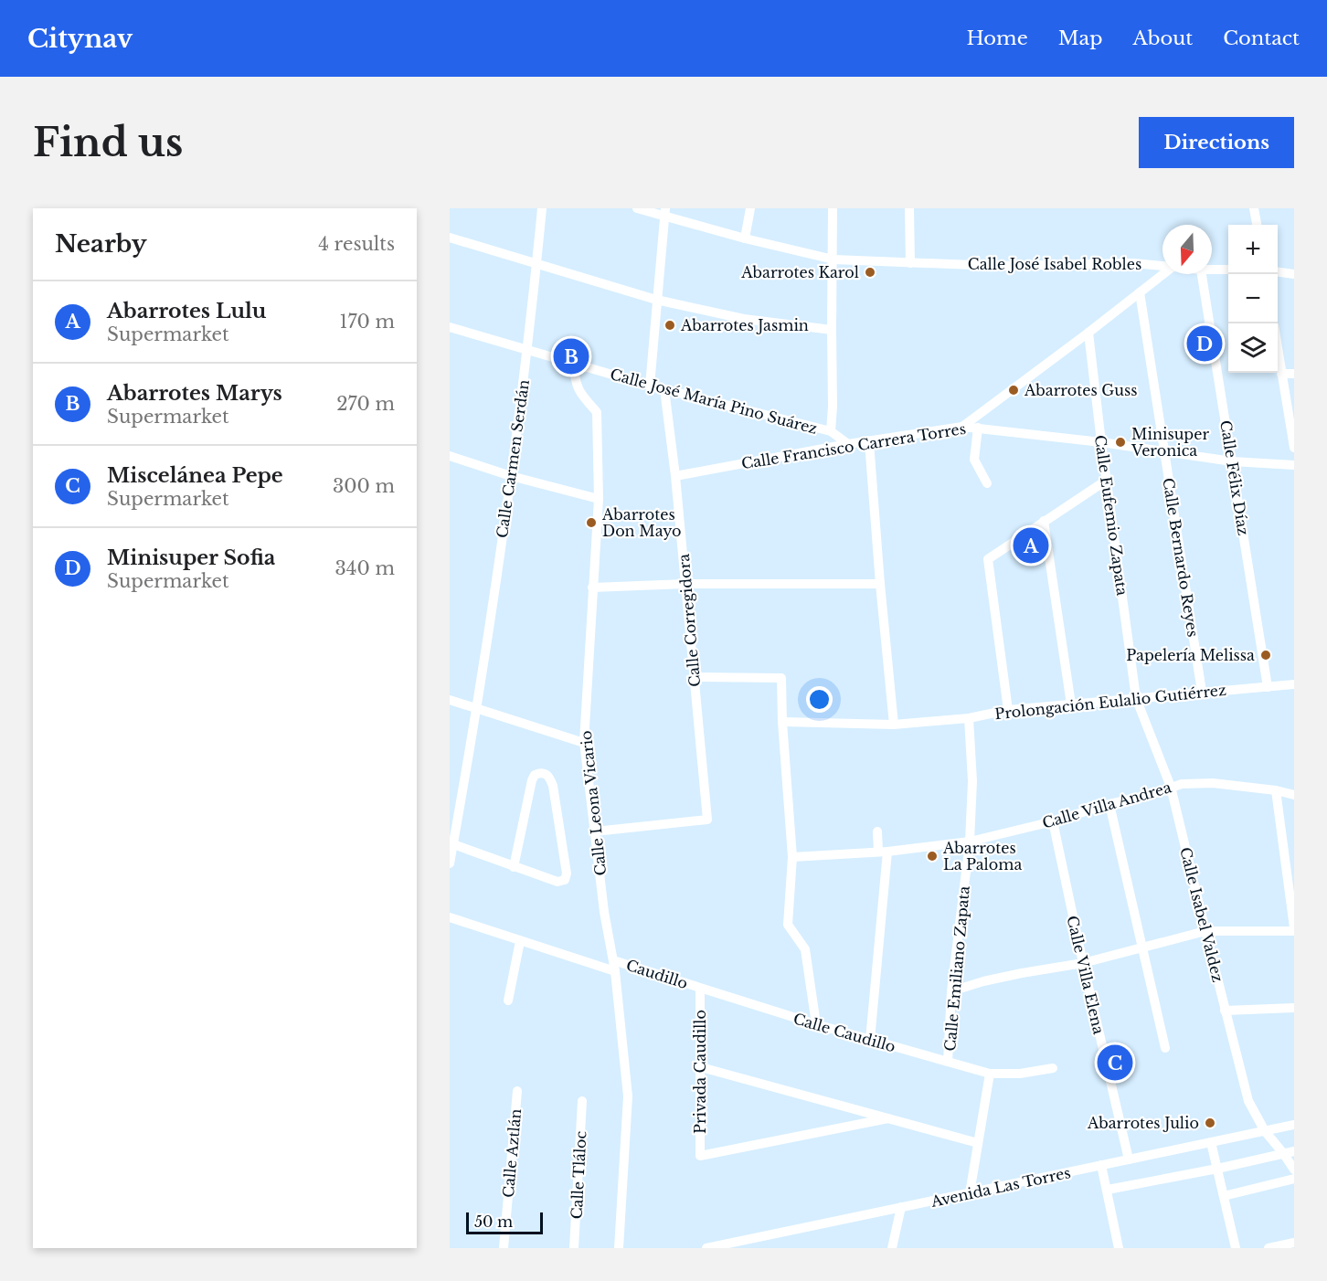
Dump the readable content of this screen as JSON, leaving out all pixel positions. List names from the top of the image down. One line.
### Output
{"streets":{"street":["Calle José Isabel Robles","Calle José María Pino Suárez","Calle Francisco Carrera Torres","Calle Carmen Serdán","Calle Félix Díaz","Calle Eufemio Zapata","Calle Bernardo Reyes","Calle Corregidora","Prolongación Eulalio Gutiérrez","Calle Leona Vicario","Calle Villa Andrea","Calle Isabel Valdez","Calle Emiliano Zapata","Caudillo","Calle Villa Elena","Calle Caudillo","Privada Caudillo","Calle Aztlán","Calle Tláloc","Avenida Las Torres"]},"crossings":[["Calle José María Pino Suárez","Calle Francisco Carrera Torres"],["Calle José María Pino Suárez","Calle Carmen Serdán"],["Calle José María Pino Suárez","Calle Corregidora"],["Calle José María Pino Suárez","Calle Leona Vicario"],["Calle Francisco Carrera Torres","Calle Félix Díaz"],["Calle Francisco Carrera Torres","Calle Eufemio Zapata"],["Calle Francisco Carrera Torres","Calle Bernardo Reyes"],["Calle Francisco Carrera Torres","Calle Corregidora"],["Calle Félix Díaz","Prolongación Eulalio Gutiérrez"],["Calle Eufemio Zapata","Prolongación Eulalio Gutiérrez"],["Calle Eufemio Zapata","Calle Isabel Valdez"],["Calle Bernardo Reyes","Prolongación Eulalio Gutiérrez"],["Calle Corregidora","Calle Leona Vicario"],["Prolongación Eulalio Gutiérrez","Calle Isabel Valdez"],["Prolongación Eulalio Gutiérrez","Calle Emiliano Zapata"],["Calle Leona Vicario","Caudillo"],["Calle Villa Andrea","Calle Isabel Valdez"],["Calle Villa Andrea","Calle Emiliano Zapata"],["Calle Villa Andrea","Calle Villa Elena"],["Calle Isabel Valdez","Avenida Las Torres"],["Calle Emiliano Zapata","Calle Caudillo"],["Caudillo","Calle Caudillo"],["Caudillo","Privada Caudillo"],["Calle Villa Elena","Avenida Las Torres"],["Calle Caudillo","Privada Caudillo"]],"places":["Abarrotes Karol","Abarrotes Jasmin","Abarrotes Guss","Minisuper Veronica","Abarrotes Don Mayo","Papelería Melissa","Abarrotes La Paloma","Abarrotes Julio"],"scale_bar":"50 m","north":"bottom","page":{"header":"Citynav","nav":["Home","Map","About","Contact"],"buttons":"Directions","title":"Find us","heading":["Nearby","4 results"],"map_buttons":["+","−"],"list":[{"mark":"A","name":"Abarrotes Lulu","note":"Supermarket","value":"170 m"},{"mark":"B","name":"Abarrotes Marys","note":"Supermarket","value":"270 m"},{"mark":"C","name":"Miscelánea Pepe","note":"Supermarket","value":"300 m"},{"mark":"D","name":"Minisuper Sofia","note":"Supermarket","value":"340 m"}],"pins":["D","B","A","C"],"scale":"50 m"}}
